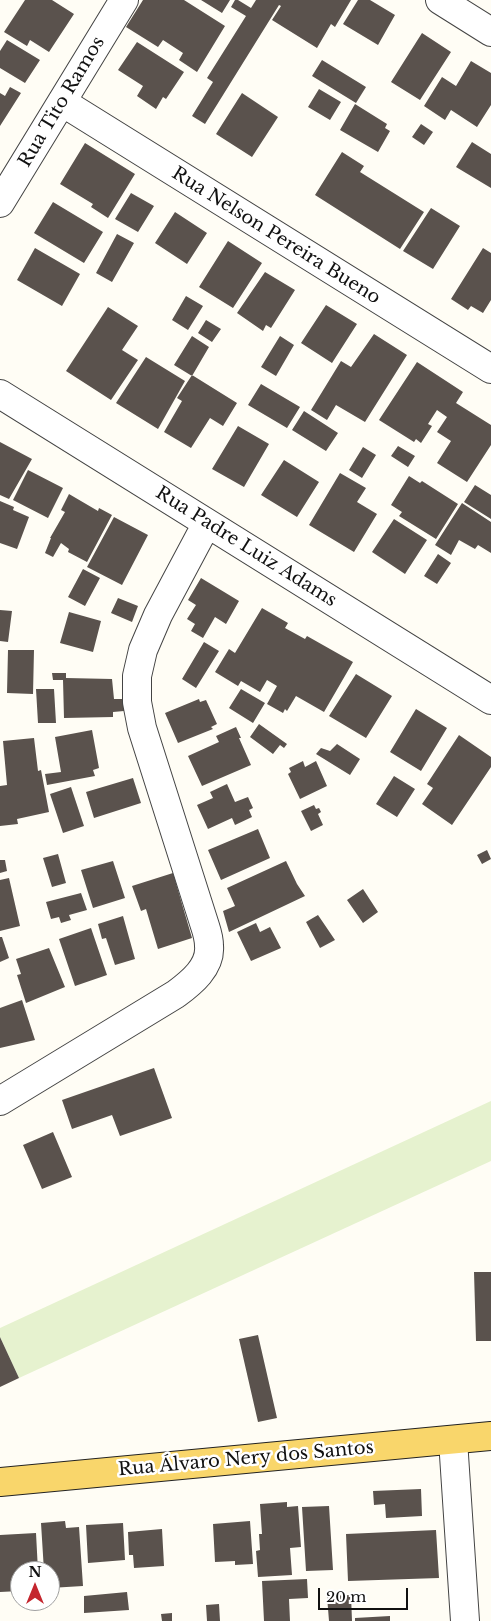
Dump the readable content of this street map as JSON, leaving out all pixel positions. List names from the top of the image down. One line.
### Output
{"streets":{"main road":["Rua Álvaro Nery dos Santos"],"street":["Rua Tito Ramos","Rua Nelson Pereira Bueno","Rua Padre Luiz Adams"]},"crossings":[["Rua Tito Ramos","Rua Nelson Pereira Bueno"]],"scale_bar":"20 m","north":"top"}
